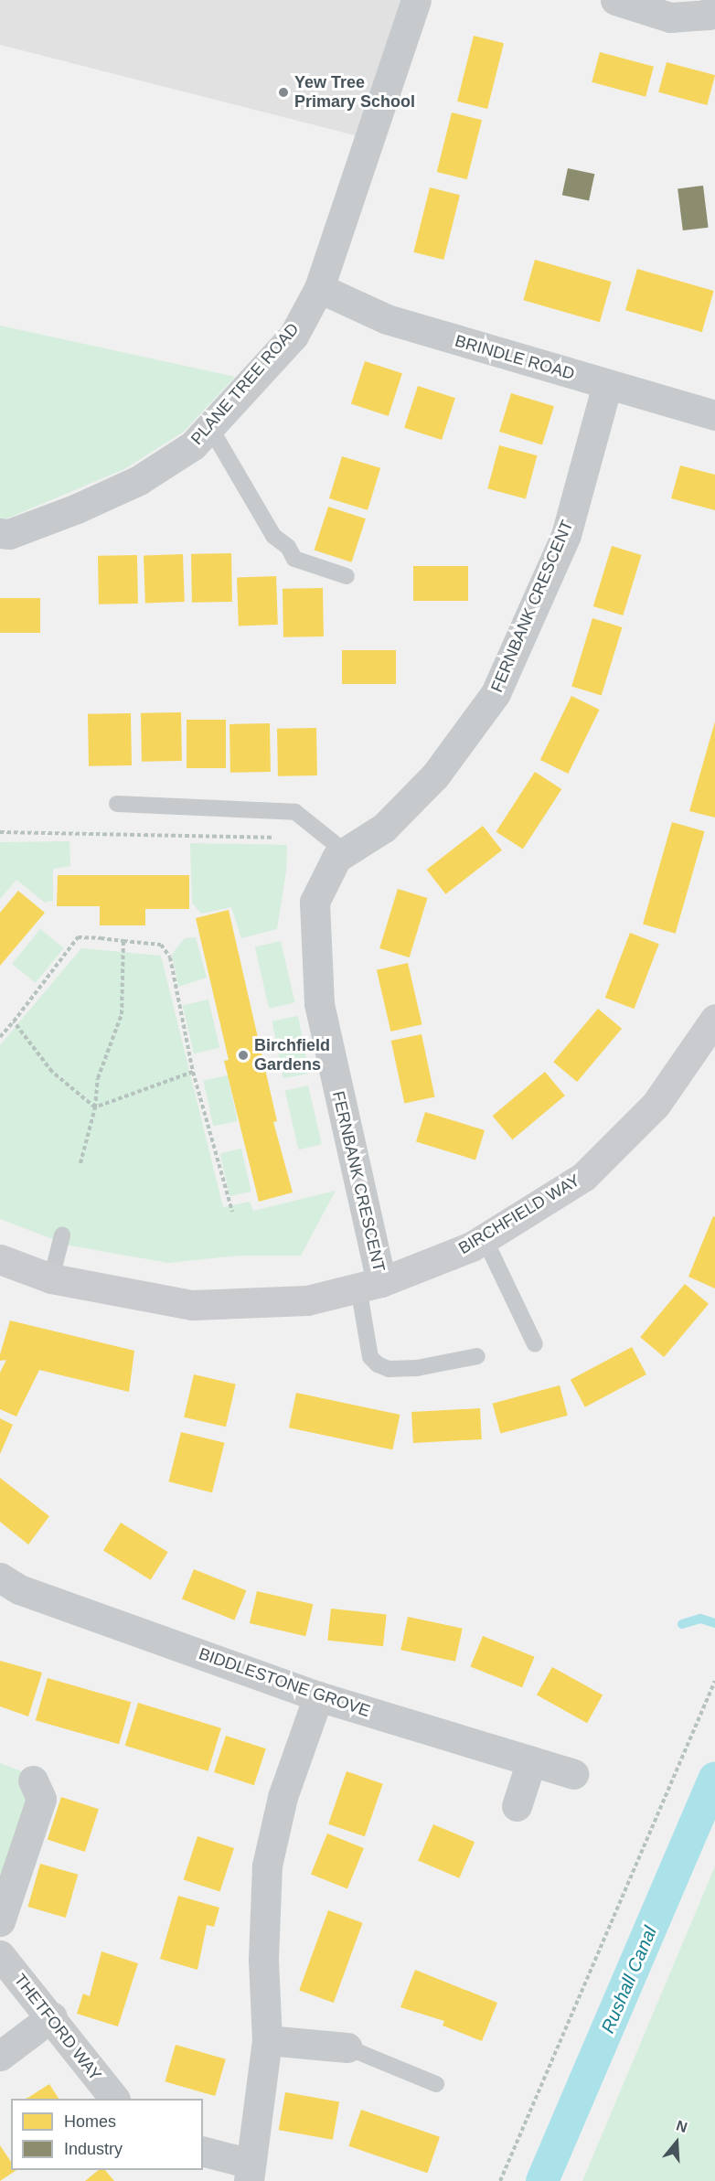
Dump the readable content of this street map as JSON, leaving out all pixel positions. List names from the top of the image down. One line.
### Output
{"streets":{"street":["BRINDLE ROAD","PLANE TREE ROAD","FERNBANK CRESCENT","BIRCHFIELD WAY","BIDDLESTONE GROVE","THETFORD WAY"]},"crossings":[["BRINDLE ROAD","PLANE TREE ROAD"],["BRINDLE ROAD","FERNBANK CRESCENT"],["FERNBANK CRESCENT","BIRCHFIELD WAY"]],"water":["Rushall Canal"],"places":["Yew Tree Primary School","Birchfield Gardens"],"legend":["Homes","Industry"],"north":"top"}
